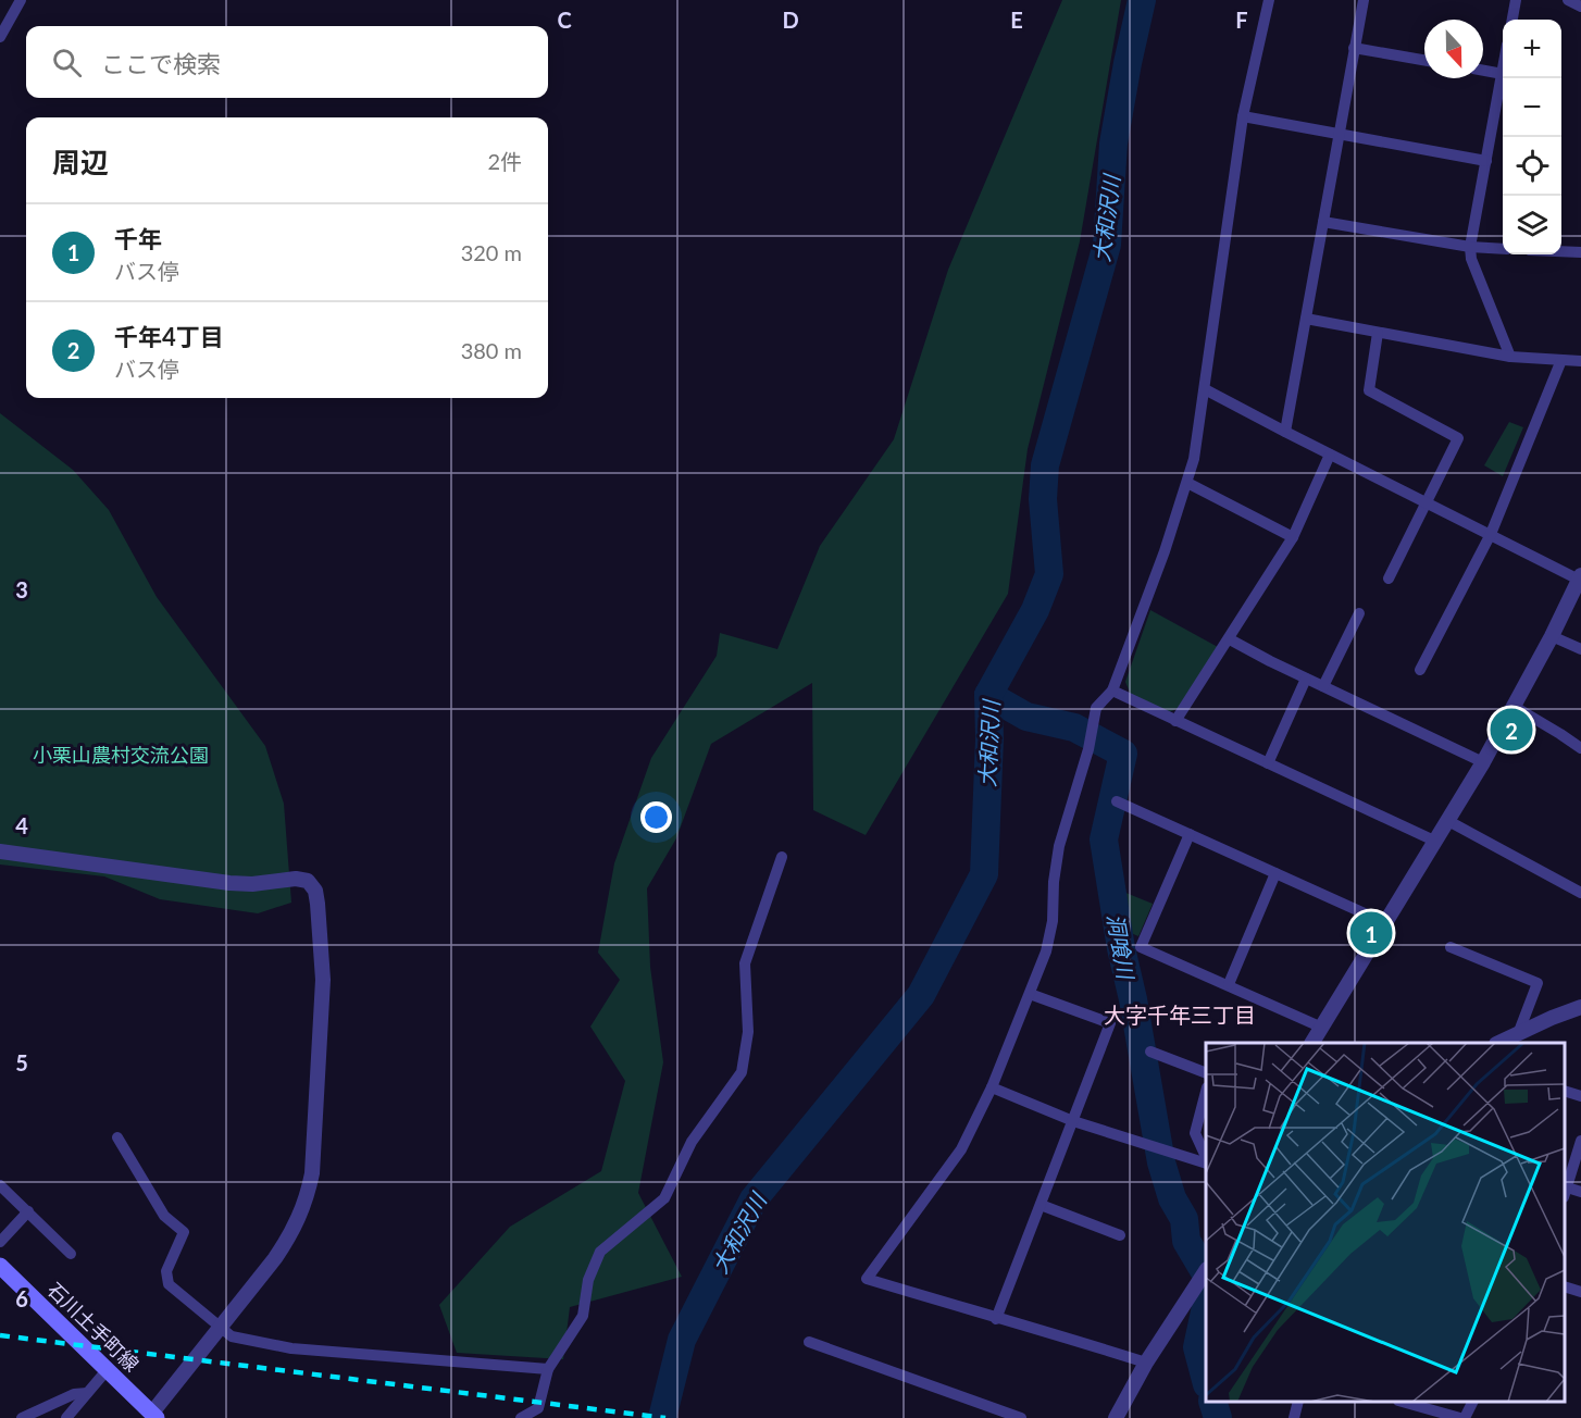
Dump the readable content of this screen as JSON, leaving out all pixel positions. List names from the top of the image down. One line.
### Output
{"streets":{"main road":["石川土手町線"]},"districts":["大字千年三丁目"],"water":["大和沢川","洞喰川"],"parks":["小栗山農村交流公園"],"north":"bottom","page":{"map_buttons":["+","−"],"search":"ここで検索","heading":["周辺","2件"],"list":[{"mark":"1","name":"千年","note":"バス停","value":"320 m"},{"mark":"2","name":"千年4丁目","note":"バス停","value":"380 m"}],"pins":["2","1"]},"grid":{"columns":["C","D","E","F"],"rows":["3","4","5","6"]}}
